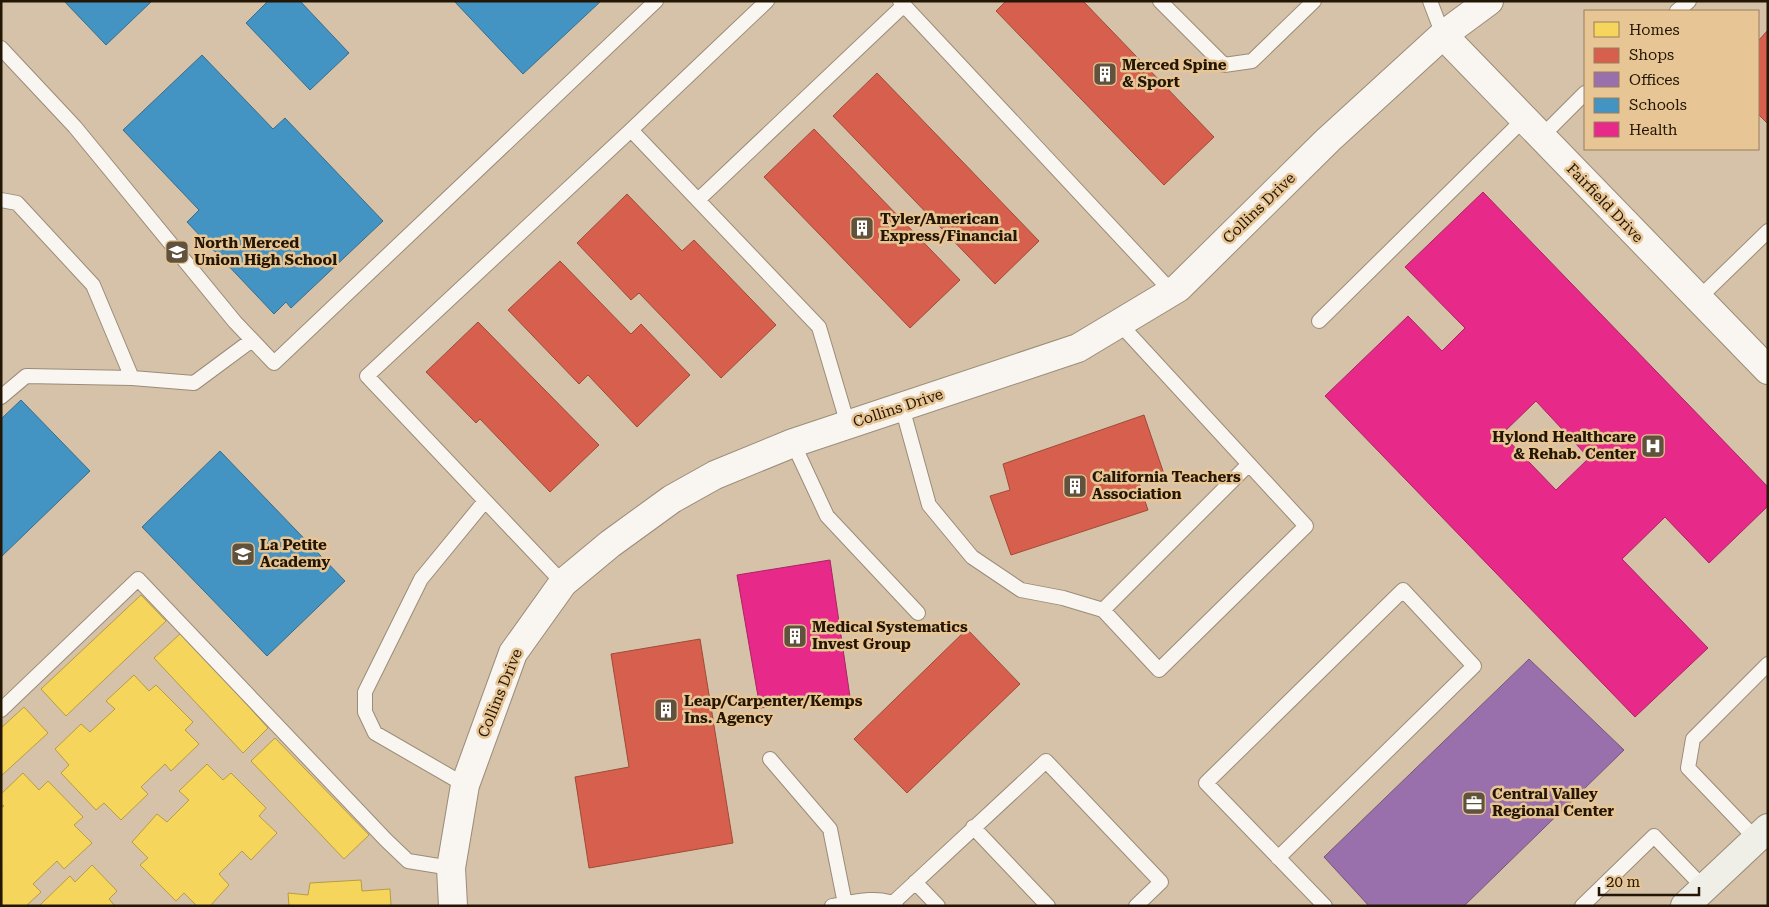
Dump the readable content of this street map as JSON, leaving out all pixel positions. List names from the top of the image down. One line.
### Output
{"streets":{"street":["Fairfield Drive","Collins Drive"]},"crossings":[["Fairfield Drive","Collins Drive"]],"places":{"building":["Merced Spine & Sport","Tyler/American Express/Financial","California Teachers Association","Medical Systematics Invest Group","Leap/Carpenter/Kemps Ins. Agency"],"school or university":["North Merced Union High School","La Petite Academy"],"hospital":["Hylond Healthcare & Rehab. Center"],"office":["Central Valley Regional Center"]},"legend":["Homes","Shops","Offices","Schools","Health"],"scale_bar":"20 m"}
